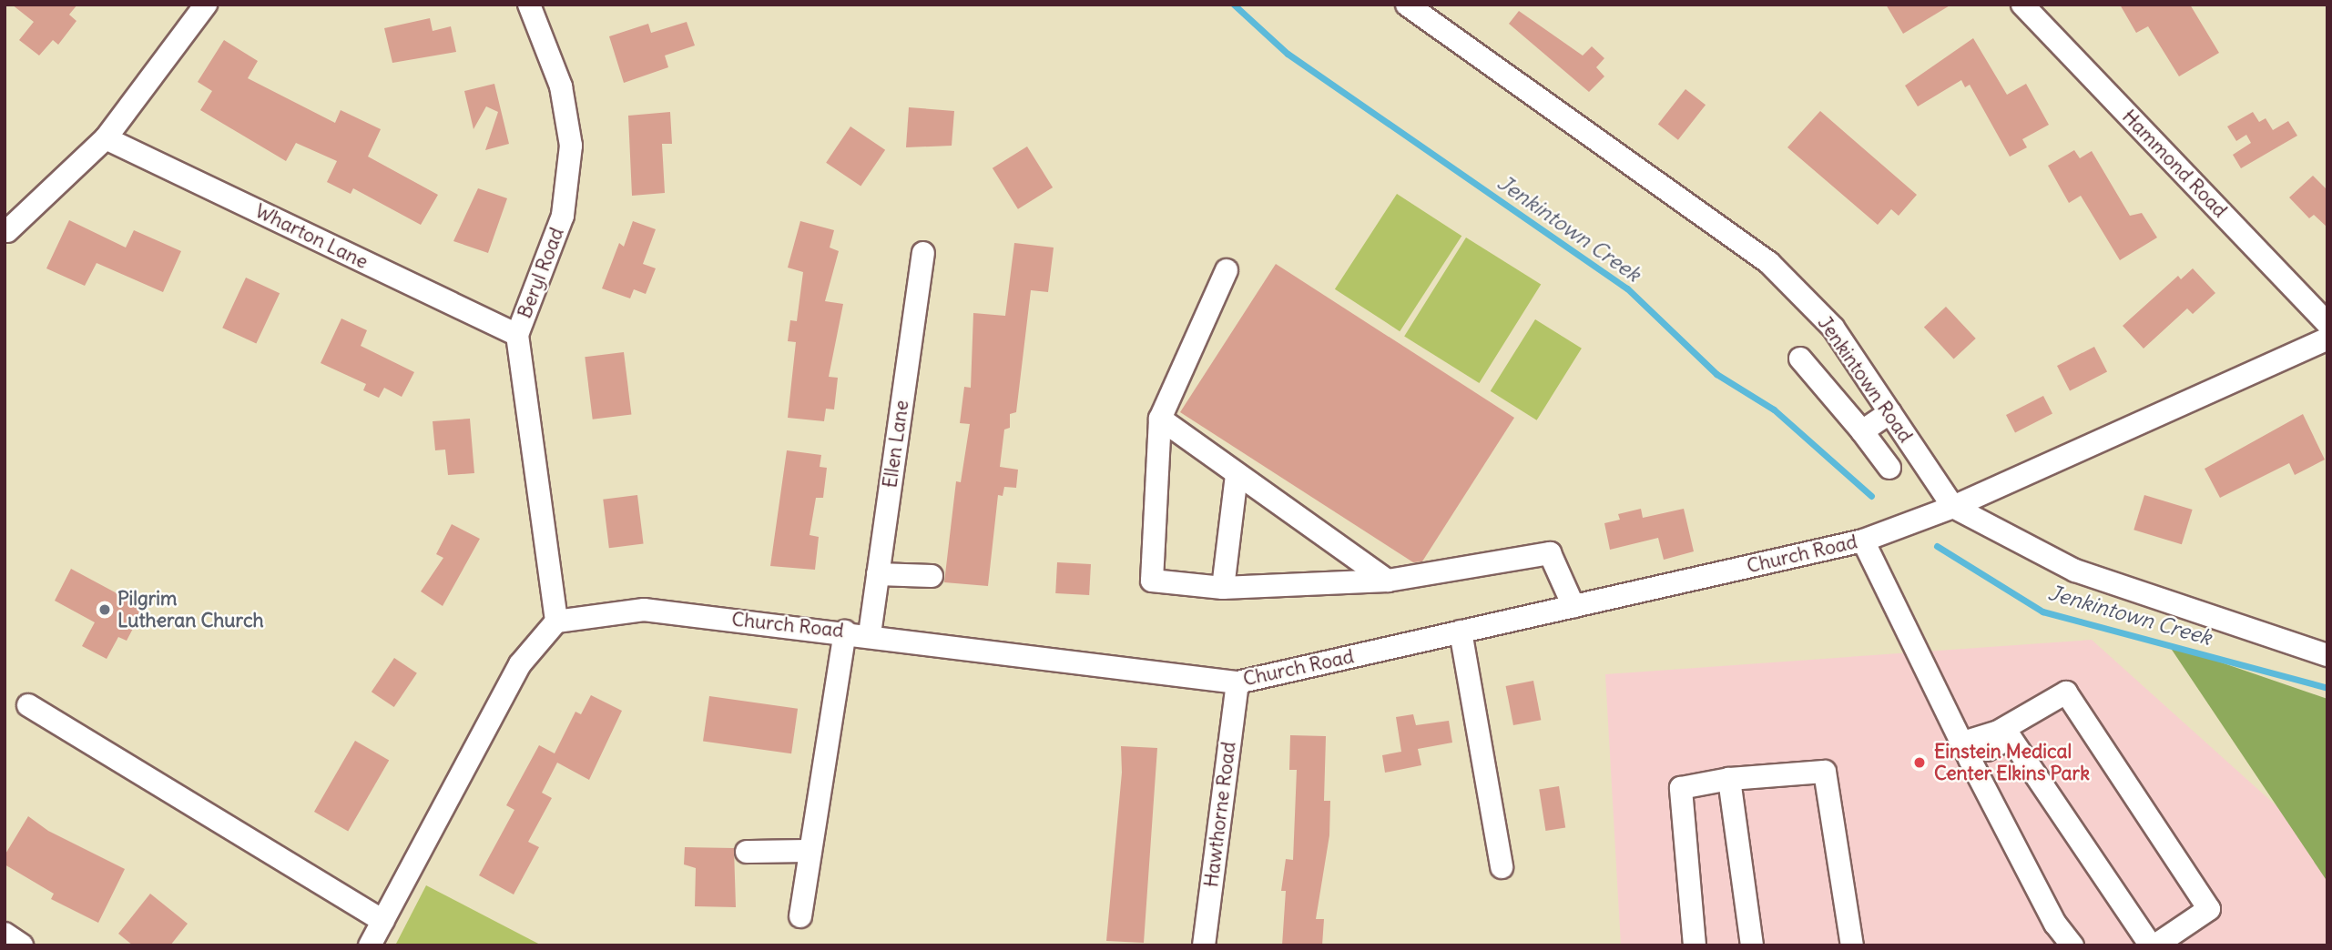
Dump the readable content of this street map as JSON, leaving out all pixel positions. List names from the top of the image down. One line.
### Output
{"streets":{"street":["Hammond Road","Wharton Lane","Beryl Road","Jenkintown Road","Ellen Lane","Church Road","Hawthorne Road"]},"crossings":[["Wharton Lane","Beryl Road"],["Beryl Road","Church Road"],["Jenkintown Road","Church Road"],["Ellen Lane","Church Road"],["Church Road","Hawthorne Road"]],"water":["Jenkintown Creek"],"places":["Pilgrim Lutheran Church","Einstein Medical Center Elkins Park"]}
